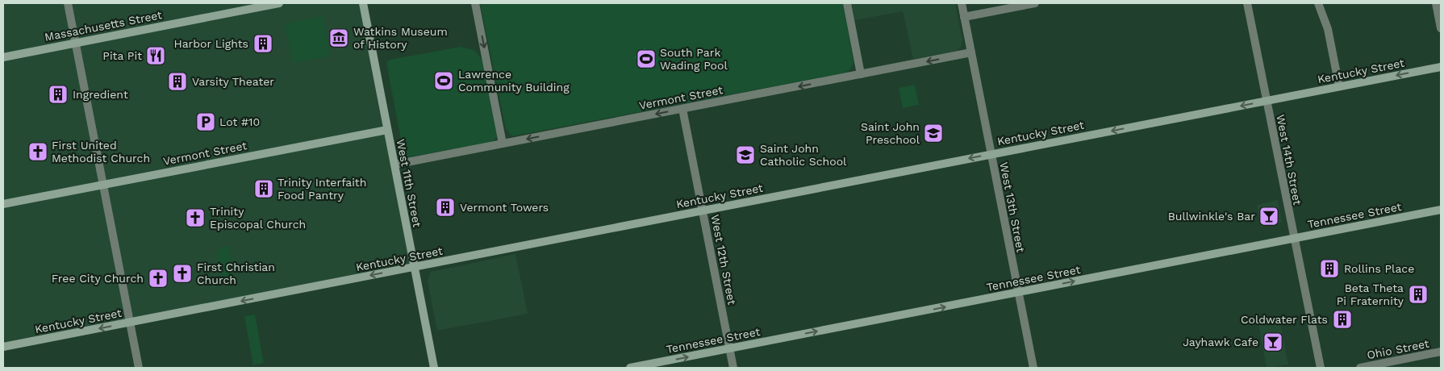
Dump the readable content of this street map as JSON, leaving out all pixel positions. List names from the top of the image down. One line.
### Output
{"streets":{"main road":["Massachusetts Street","Kentucky Street","Vermont Street","West 11th Street","Tennessee Street"],"street":["West 14th Street","West 13th Street","West 12th Street","Ohio Street"]},"crossings":[["Kentucky Street","West 14th Street"],["Kentucky Street","West 11th Street"],["Kentucky Street","West 13th Street"],["Kentucky Street","West 12th Street"],["Vermont Street","West 11th Street"],["Vermont Street","West 13th Street"],["Vermont Street","West 12th Street"],["West 14th Street","Tennessee Street"],["West 13th Street","Tennessee Street"],["Tennessee Street","West 12th Street"]],"one_way":["Kentucky Street","Vermont Street","Tennessee Street"],"places":{"museum":["Watkins Museum of History"],"building":["Harbor Lights","Varsity Theater","Ingredient","Trinity Interfaith Food Pantry","Vermont Towers","Rollins Place","Beta Theta Pi Fraternity","Coldwater Flats"],"restaurant":["Pita Pit"],"sports":["South Park Wading Pool","Lawrence Community Building"],"parking":["Lot #10"],"school or university":["Saint John Preschool","Saint John Catholic School"],"church":["First United Methodist Church","Trinity Episcopal Church","First Christian Church","Free City Church"],"bar":["Bullwinkle's Bar","Jayhawk Cafe"]}}
